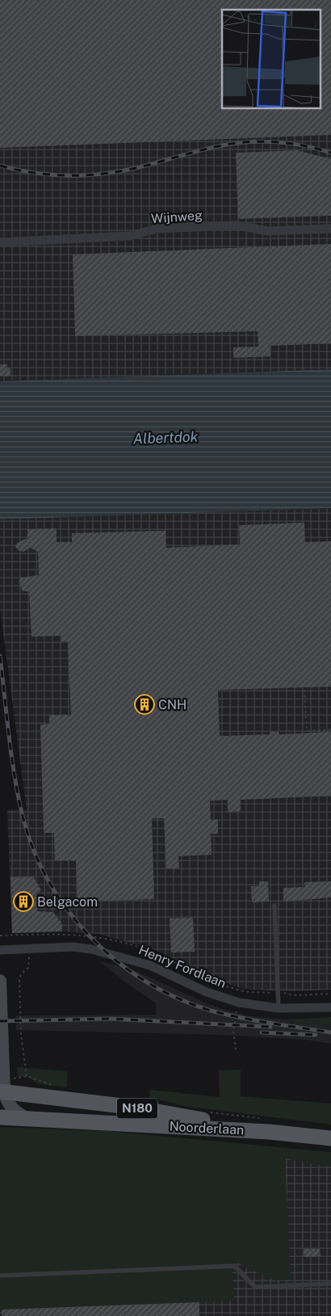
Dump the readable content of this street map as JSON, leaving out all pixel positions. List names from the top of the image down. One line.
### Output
{"streets":{"main road":["N180","Noorderlaan"],"street":["Wijnweg","Henry Fordlaan"]},"water":["Albertdok"],"places":{"building":["CNH","Belgacom"]}}
